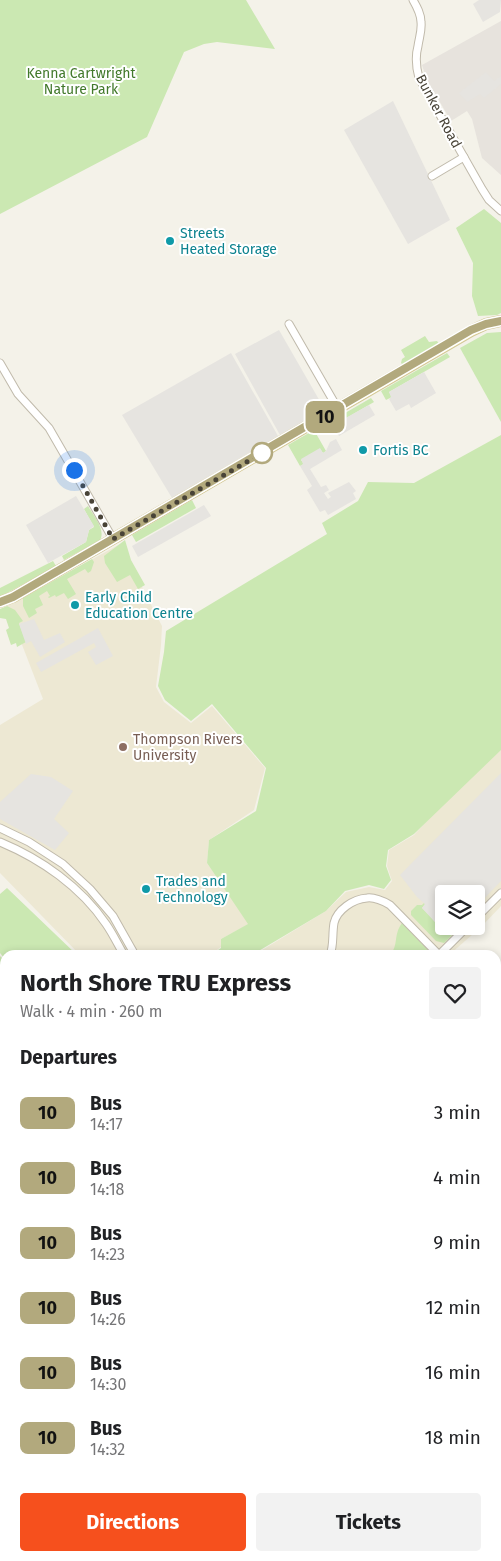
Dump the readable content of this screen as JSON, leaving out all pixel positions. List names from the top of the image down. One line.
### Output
{"streets":{"street":["Bunker Road"]},"parks":["Kenna Cartwright Nature Park"],"places":["Streets Heated Storage","Fortis BC","Early Child Education Centre","Thompson Rivers University","Trades and Technology"],"lines":["bus line 10"],"page":{"on_map":"10","heading":[["North Shore TRU Express","Walk · 4 min · 260 m"],"Departures"],"list":[{"mark":"10","name":"Bus","note":"14:17","value":"3 min"},{"mark":"10","name":"Bus","note":"14:18","value":"4 min"},{"mark":"10","name":"Bus","note":"14:23","value":"9 min"},{"mark":"10","name":"Bus","note":"14:26","value":"12 min"},{"mark":"10","name":"Bus","note":"14:30","value":"16 min"},{"mark":"10","name":"Bus","note":"14:32","value":"18 min"}],"buttons":["Directions","Tickets"]}}
